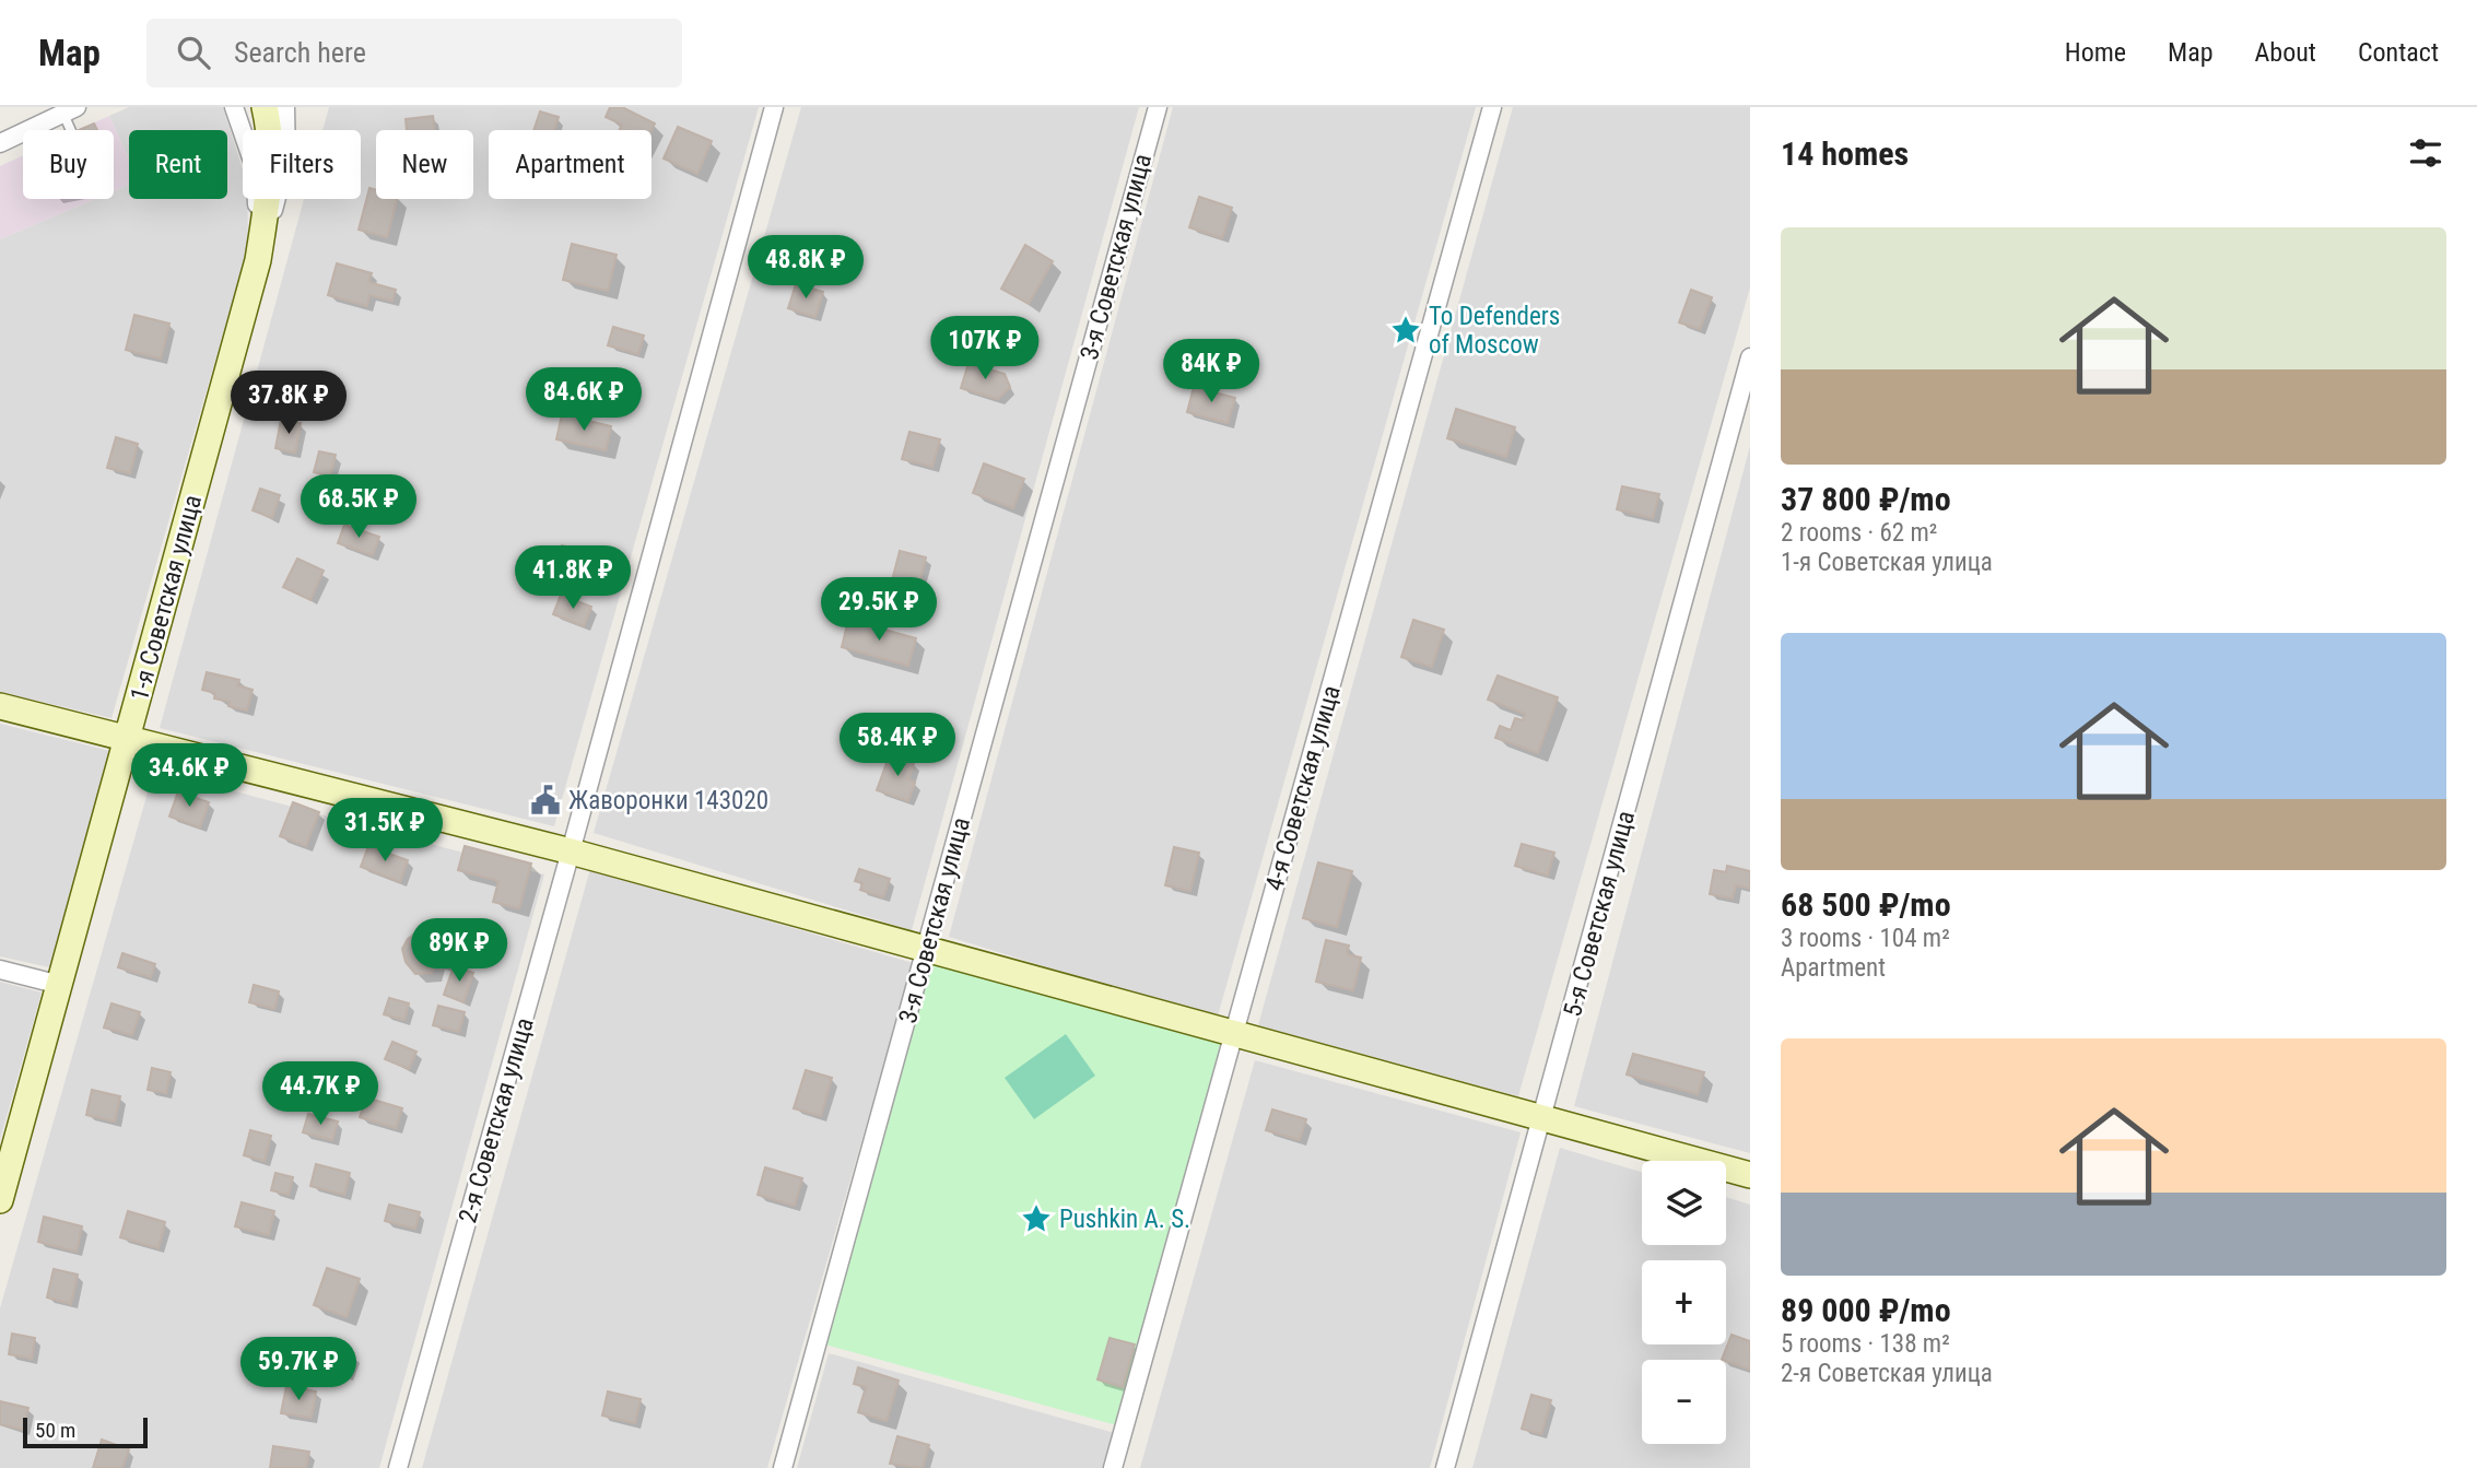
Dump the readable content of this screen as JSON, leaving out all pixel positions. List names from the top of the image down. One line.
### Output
{"streets":{"street":["3-я Советская улица","1-я Советская улица","4-я Советская улица","5-я Советская улица","2-я Советская улица"]},"places":{"place":["To Defenders of Moscow","Pushkin A. S."],"public building":["Жаворонки 143020"]},"scale_bar":"50 m","page":{"header":"Map","search":"Search here","nav":["Home","Map","About","Contact"],"heading":"14 homes","chip":["Buy","Rent","Filters","New","Apartment"],"list":[{"name":"37 800 ₽/mo","note":"2 rooms · 62 m² · 1-я Советская улица"},{"name":"68 500 ₽/mo","note":"3 rooms · 104 m² · Apartment"},{"name":"89 000 ₽/mo","note":"5 rooms · 138 m² · 2-я Советская улица"}],"price":["48.8K ₽","107K ₽","84K ₽","84.6K ₽","37.8K ₽","68.5K ₽","41.8K ₽","29.5K ₽","58.4K ₽","34.6K ₽","31.5K ₽","89K ₽","44.7K ₽","59.7K ₽"],"map_buttons":["+","−"],"scale":"50 m"}}
